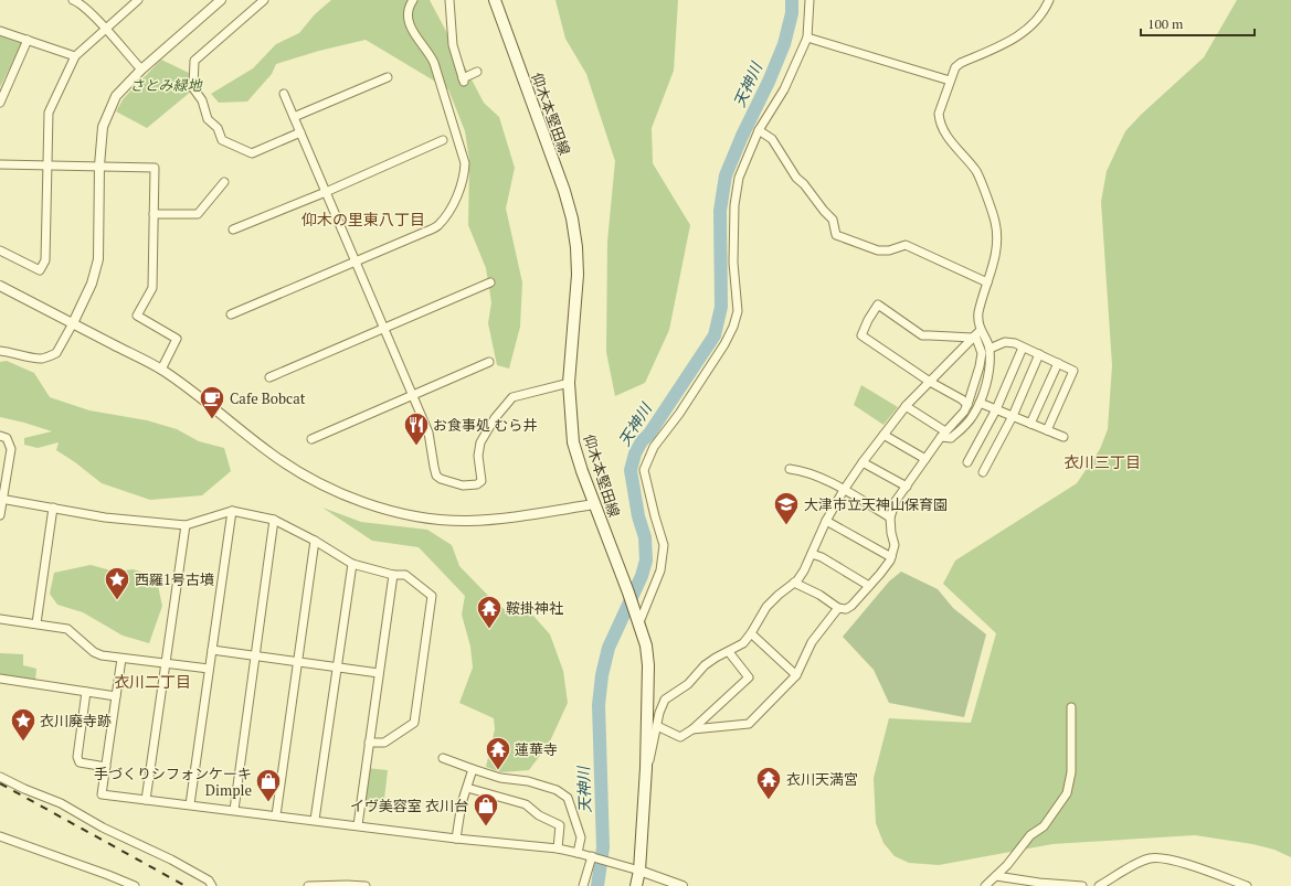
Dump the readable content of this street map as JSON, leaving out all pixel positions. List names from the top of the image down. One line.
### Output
{"streets":{"main road":["仰木本堅田線"]},"districts":["仰木の里東八丁目","衣川三丁目","衣川二丁目"],"water":["天神川"],"parks":["さとみ緑地"],"places":{"cafe":["Cafe Bobcat"],"restaurant":["お食事処 むら井"],"school or university":["大津市立天神山保育園"],"place":["西羅1号古墳","衣川廃寺跡"],"temple":["鞍掛神社","蓮華寺","衣川天満宮"],"shop":["手づくりシフォンケーキ Dimple","イヴ美容室 衣川台"]},"scale_bar":"100 m"}
